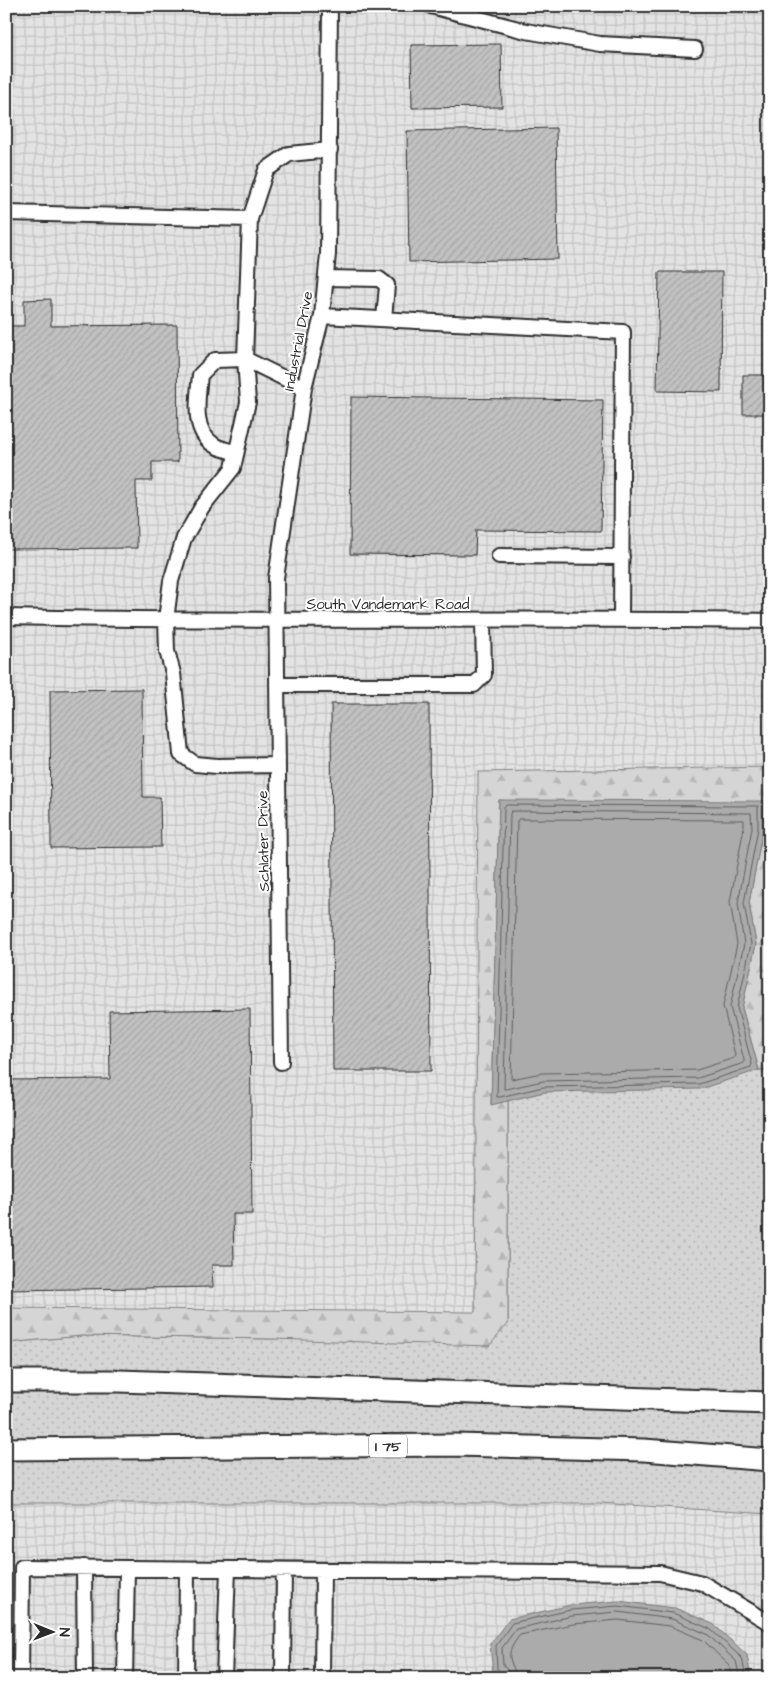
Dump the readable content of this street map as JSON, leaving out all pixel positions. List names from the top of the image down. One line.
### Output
{"streets":{"highway":["I 75"],"street":["Industrial Drive","South Vandemark Road","Schlater Drive"]},"crossings":[["Industrial Drive","South Vandemark Road"],["Industrial Drive","Schlater Drive"],["South Vandemark Road","Schlater Drive"]],"north":"right"}
